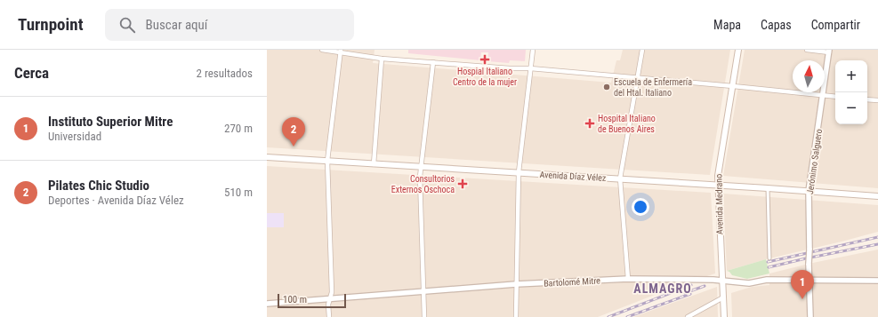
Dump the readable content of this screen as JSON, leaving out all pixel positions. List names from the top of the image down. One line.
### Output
{"streets":{"main road":["Avenida Díaz Vélez","Avenida Medrano"],"street":["Jerónimo Salguero","Bartolomé Mitre"]},"crossings":[["Jerónimo Salguero","Avenida Díaz Vélez"],["Jerónimo Salguero","Bartolomé Mitre"],["Avenida Díaz Vélez","Avenida Medrano"],["Avenida Medrano","Bartolomé Mitre"]],"districts":["ALMAGRO"],"places":{"health":["Hospial Italiano Centro de la mujer","Hospital Italiano de Buenos Aires","Consultorios Externos Oschoca"],"other":["Escuela de Enfermería del Htal. Italiano"]},"scale_bar":"100 m","north":"top","page":{"header":"Turnpoint","search":"Buscar aquí","nav":["Mapa","Capas","Compartir"],"heading":["Cerca","2 resultados"],"map_buttons":["+","−"],"list":[{"mark":"1","name":"Instituto Superior Mitre","note":"Universidad","value":"270 m"},{"mark":"2","name":"Pilates Chic Studio","note":"Deportes · Avenida Díaz Vélez","value":"510 m"}],"pins":["2","1"],"scale":"100 m"}}
